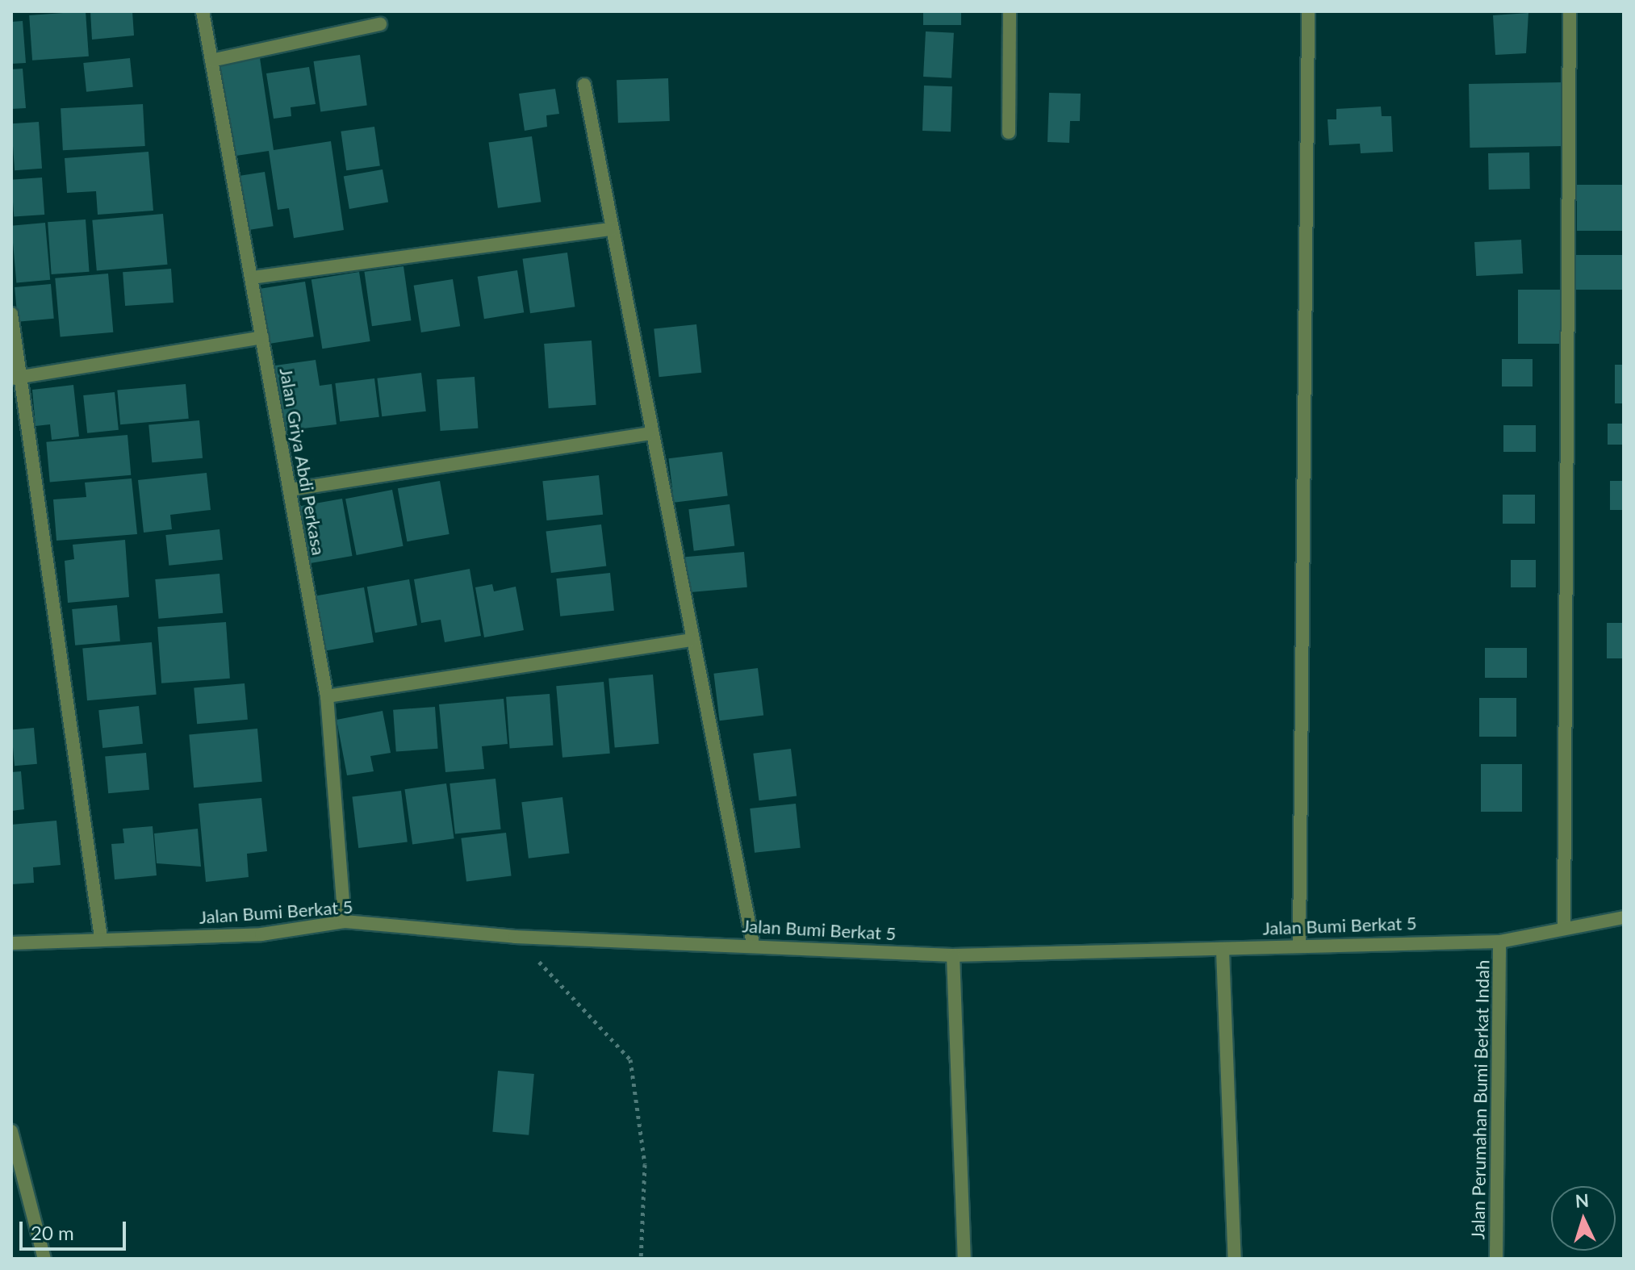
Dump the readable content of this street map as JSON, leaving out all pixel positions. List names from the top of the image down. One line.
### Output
{"streets":{"street":["Jalan Griya Abdi Perkasa","Jalan Bumi Berkat 5","Jalan Perumahan Bumi Berkat Indah"]},"crossings":[["Jalan Griya Abdi Perkasa","Jalan Bumi Berkat 5"],["Jalan Bumi Berkat 5","Jalan Perumahan Bumi Berkat Indah"]],"scale_bar":"20 m","north":"top"}
